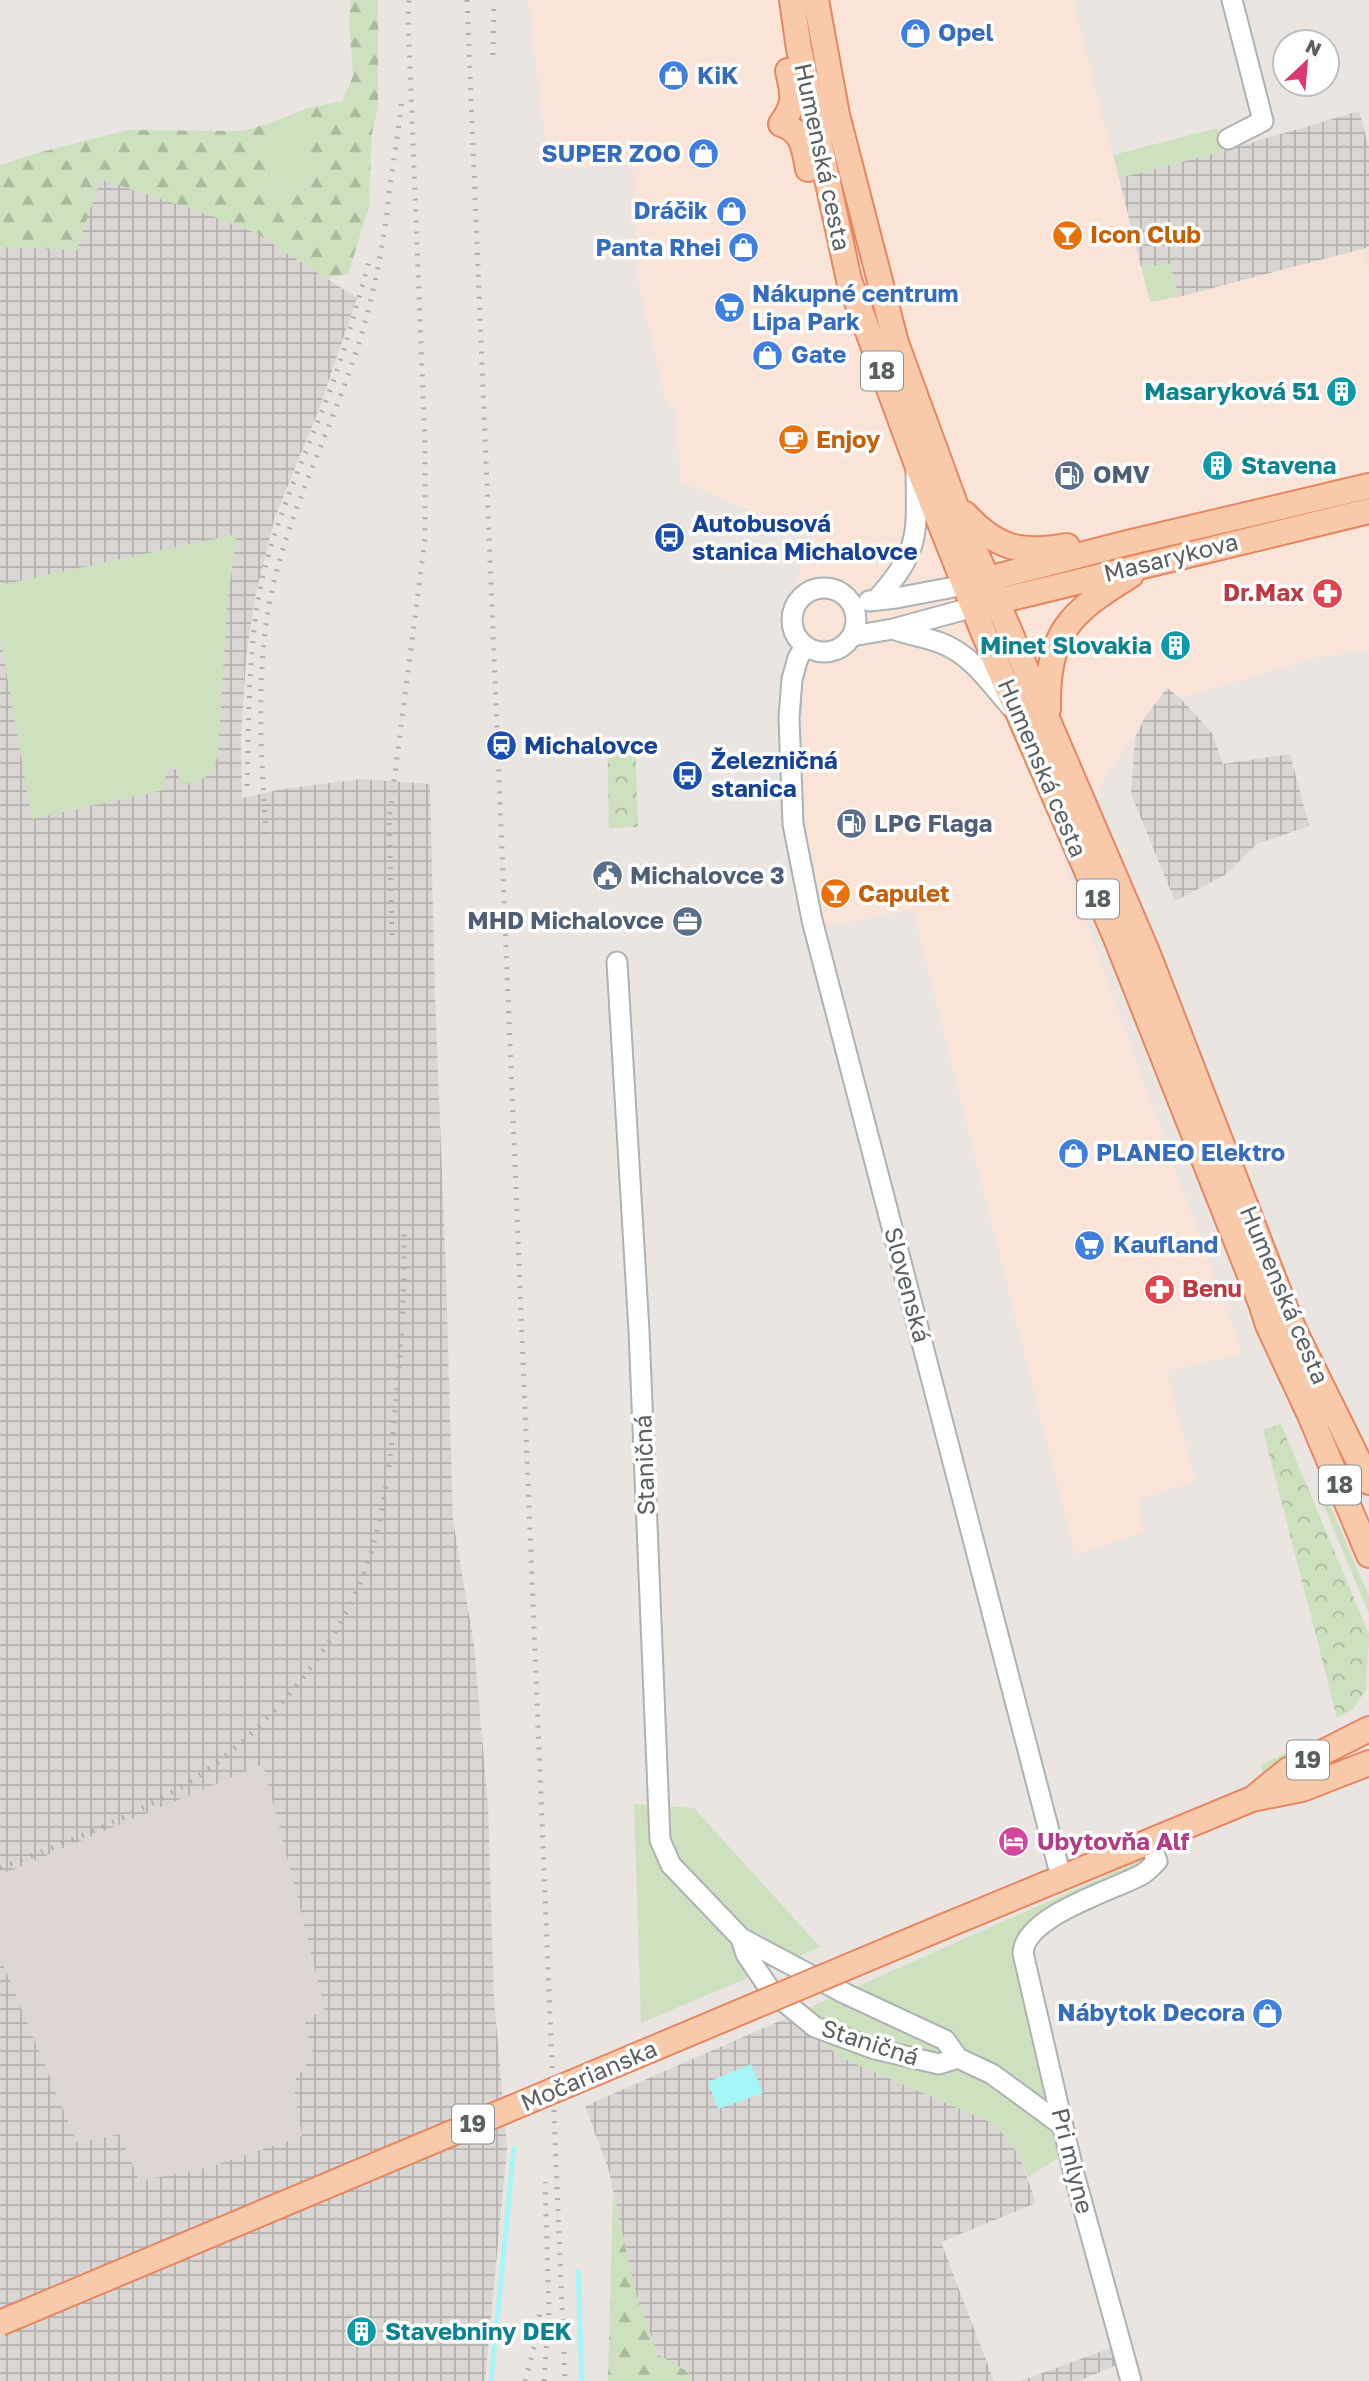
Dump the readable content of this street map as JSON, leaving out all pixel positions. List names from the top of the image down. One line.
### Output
{"streets":{"main road":["Humenská cesta","18","Masarykova","19","Močarianska"],"street":["Slovenská","Staničná","Pri mlyne"]},"crossings":[["Humenská cesta","Masarykova"],["Slovenská","19"],["Slovenská","Močarianska"],["Staničná","Pri mlyne"],["19","Močarianska"],["19","Pri mlyne"]],"places":{"shop":["Opel","KiK","SUPER ZOO","Dráčik","Panta Rhei","Gate","PLANEO Elektro","Nábytok Decora"],"bar":["Icon Club","Capulet"],"supermarket":["Nákupné centrum Lipa Park","Kaufland"],"building":["Masaryková 51","Stavena","Minet Slovakia","Stavebniny DEK"],"cafe":["Enjoy"],"fuel station":["OMV","LPG Flaga"],"bus stop":["Autobusová stanica Michalovce","Železničná stanica"],"pharmacy":["Dr.Max","Benu"],"station":["Michalovce"],"public building":["Michalovce 3"],"office":["MHD Michalovce"],"hotel":["Ubytovňa Alf"]},"north":"top right"}
